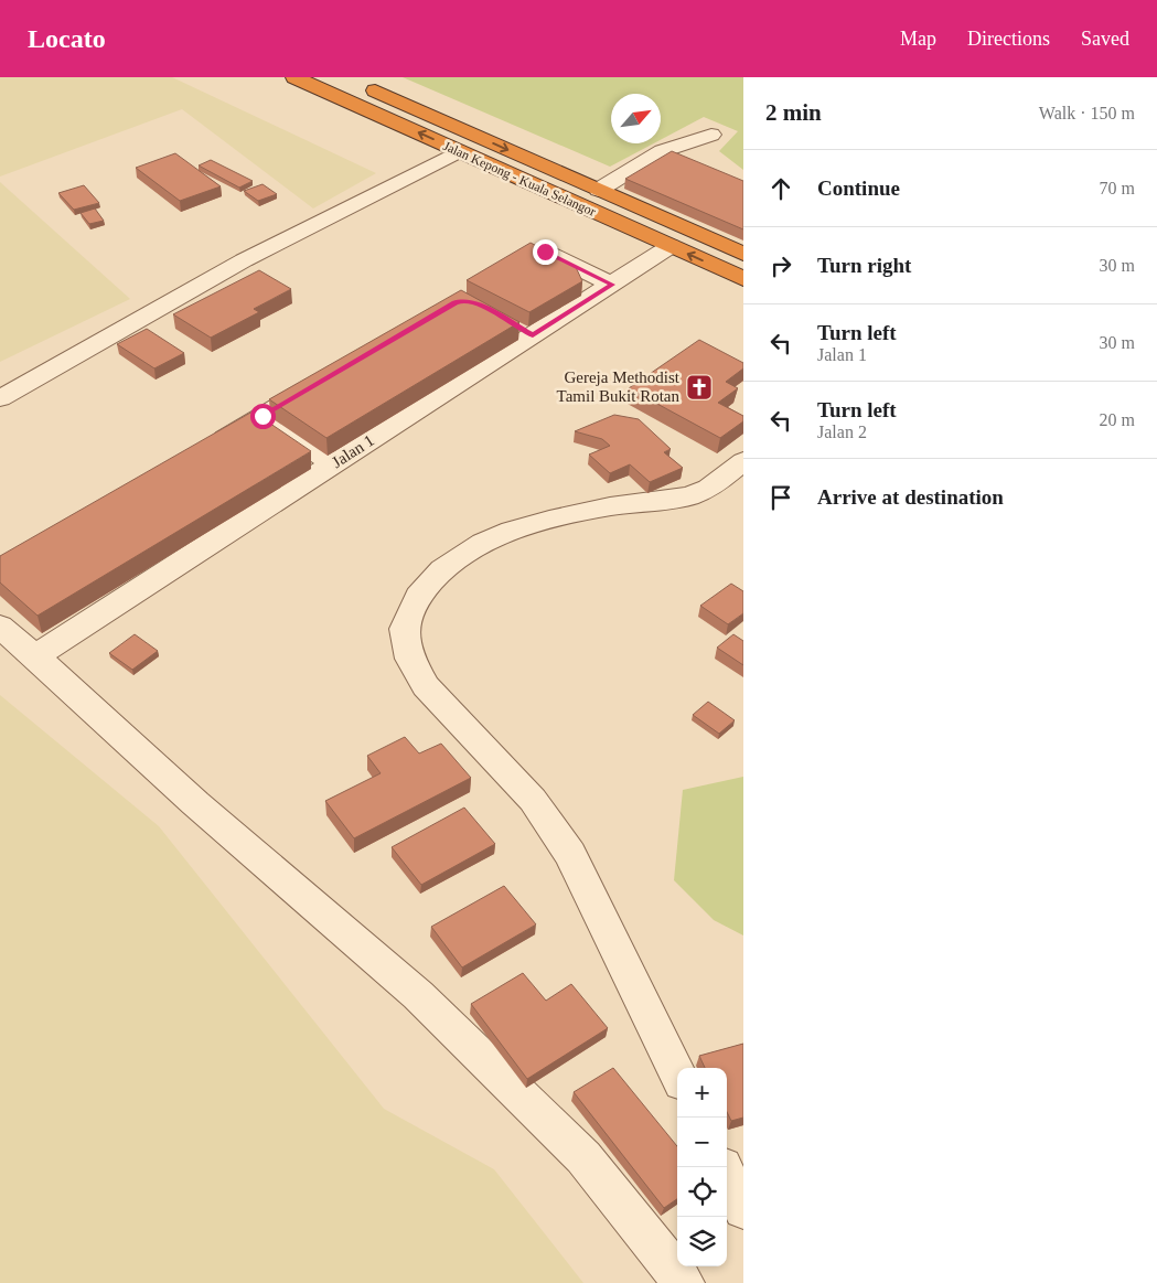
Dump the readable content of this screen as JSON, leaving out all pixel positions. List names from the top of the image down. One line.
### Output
{"streets":{"highway":["Jalan Kepong - Kuala Selangor"],"street":["Jalan 1"]},"crossings":[["Jalan Kepong - Kuala Selangor","Jalan 1"]],"places":{"church":["Gereja Methodist Tamil Bukit Rotan"]},"north":"top right","page":{"header":"Locato","nav":["Map","Directions","Saved"],"heading":["2 min","Walk · 150 m"],"list":[["Continue","70 m"],["Turn right","30 m"],["Turn left","Jalan 1","30 m"],["Turn left","Jalan 2","20 m"],"Arrive at destination"],"map_buttons":["+","−"]}}
